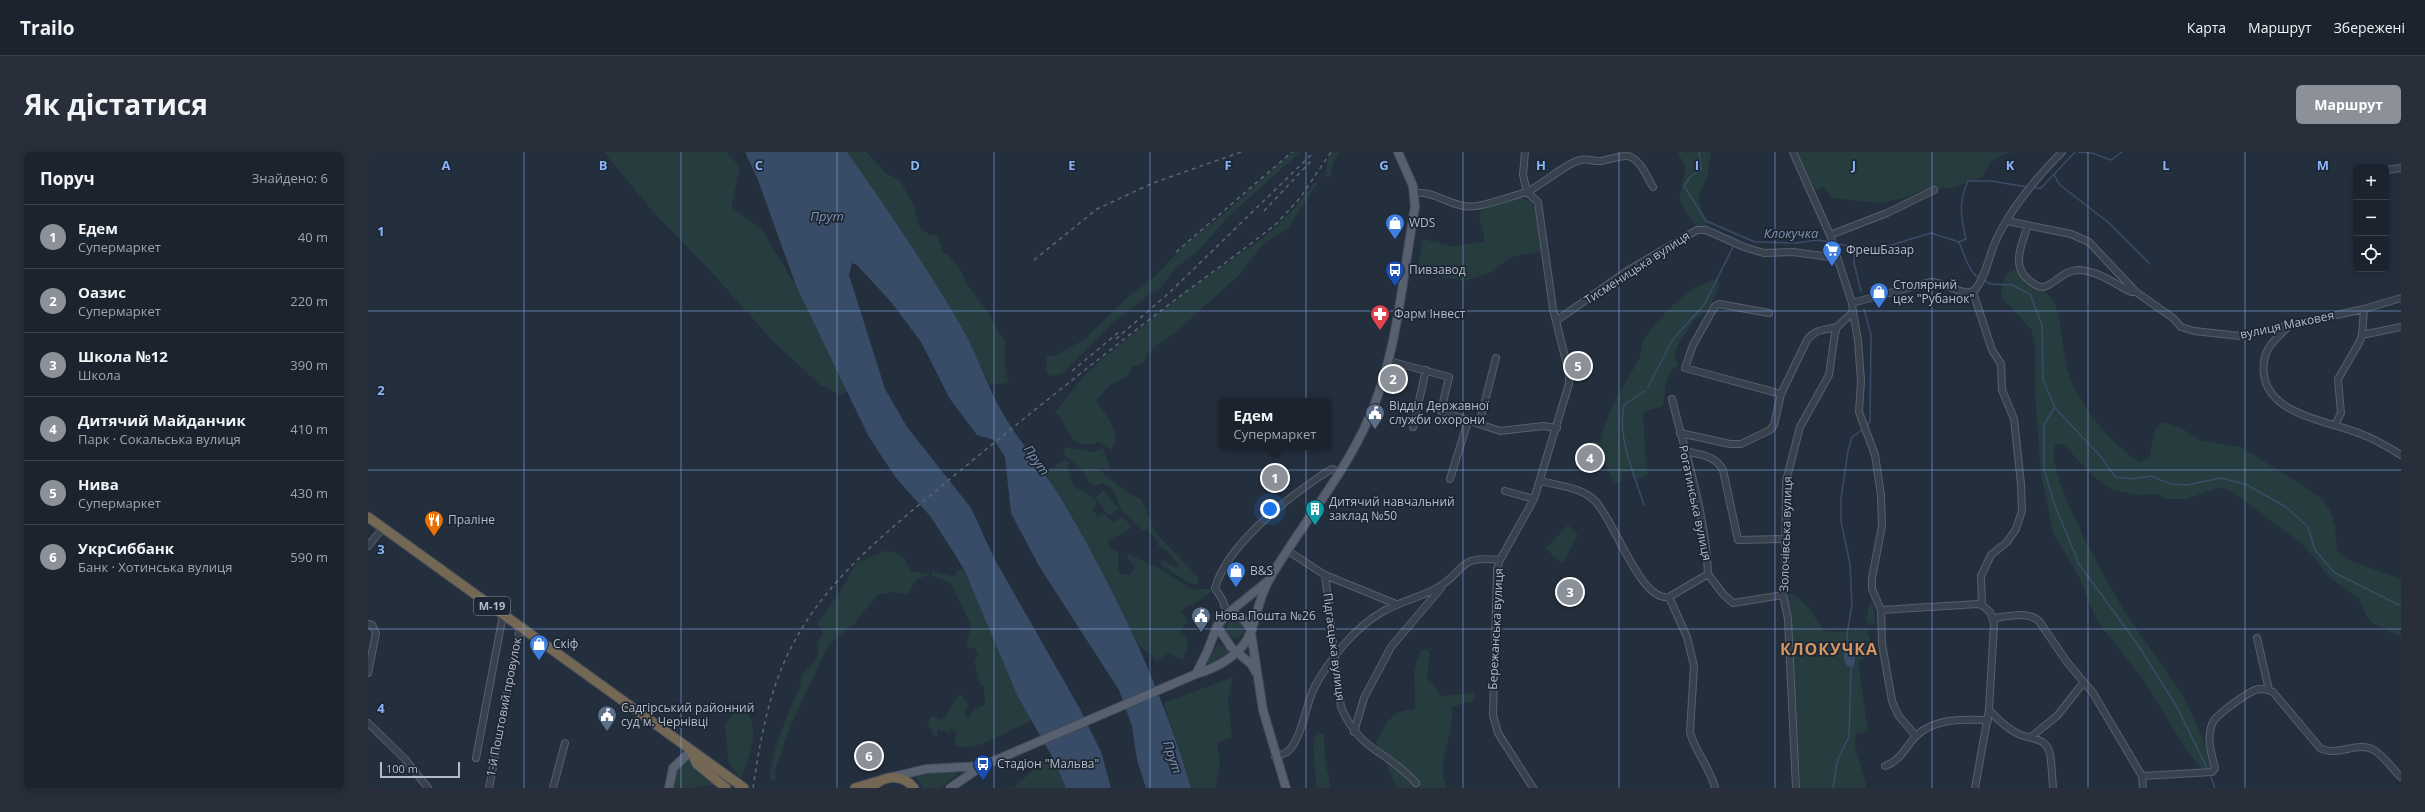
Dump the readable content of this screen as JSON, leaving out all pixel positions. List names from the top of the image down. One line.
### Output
{"streets":{"highway":["М-19"],"street":["Тисменицька вулиця","вулиця Маковея","Рогатинська вулиця","Золочівська вулиця","Бережанська вулиця","Підгаєцька вулиця","1-й Поштовий провулок"]},"crossings":[["Тисменицька вулиця","Бережанська вулиця"],["Рогатинська вулиця","Золочівська вулиця"],["М-19","1-й Поштовий провулок"]],"districts":["КЛОКУЧКА"],"water":["Прут","Клокучка"],"places":{"shop":["WDS","Столярний цех \"Рубанок\"","B&S","Скіф"],"supermarket":["ФрешБазар"],"bus stop":["Пивзавод","Стадіон \"Мальва\""],"pharmacy":["Фарм Інвест"],"public building":["Відділ Державної служби охорони","Нова Пошта №26","Садгірський районний суд м. Чернівці"],"building":["Дитячий навчальний заклад №50"],"restaurant":["Праліне"]},"scale_bar":"100 m","page":{"header":"Trailo","nav":["Карта","Маршрут","Збережені"],"title":"Як дістатися","buttons":"Маршрут","heading":["Поруч","Знайдено: 6"],"map_buttons":["+","−"],"list":[{"mark":"1","name":"Едем","note":"Супермаркет","value":"40 m"},{"mark":"2","name":"Оазис","note":"Супермаркет","value":"220 m"},{"mark":"3","name":"Школа №12","note":"Школа","value":"390 m"},{"mark":"4","name":"Дитячий Майданчик","note":"Парк · Сокальська вулиця","value":"410 m"},{"mark":"5","name":"Нива","note":"Супермаркет","value":"430 m"},{"mark":"6","name":"УкрСиббанк","note":"Банк · Хотинська вулиця","value":"590 m"}],"pins":["5","2","4","1","3","6"],"popup":["Едем","Супермаркет"],"scale":"100 m"},"grid":{"columns":["A","B","C","D","E","F","G","H","I","J","K","L","M"],"rows":["1","2","3","4"]}}
